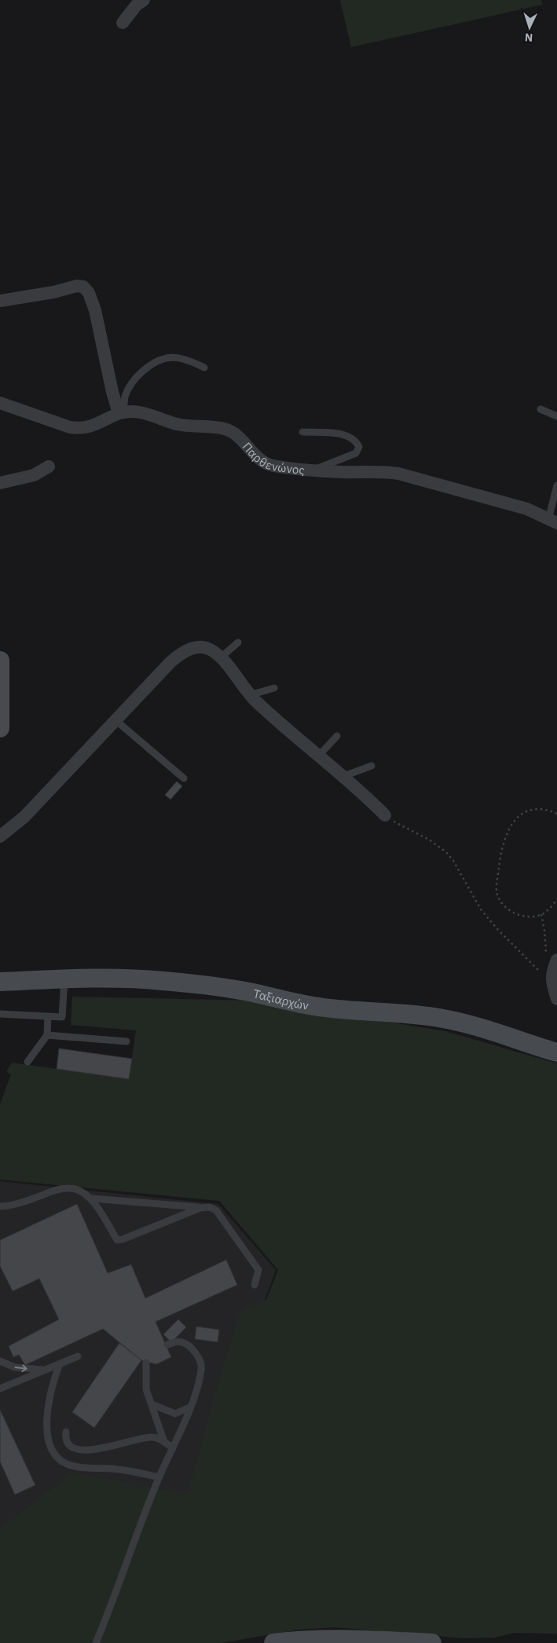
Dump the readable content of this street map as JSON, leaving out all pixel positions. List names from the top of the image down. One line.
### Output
{"streets":{"street":["Παρθενώνος","Ταξιαρχών"]},"north":"bottom"}
